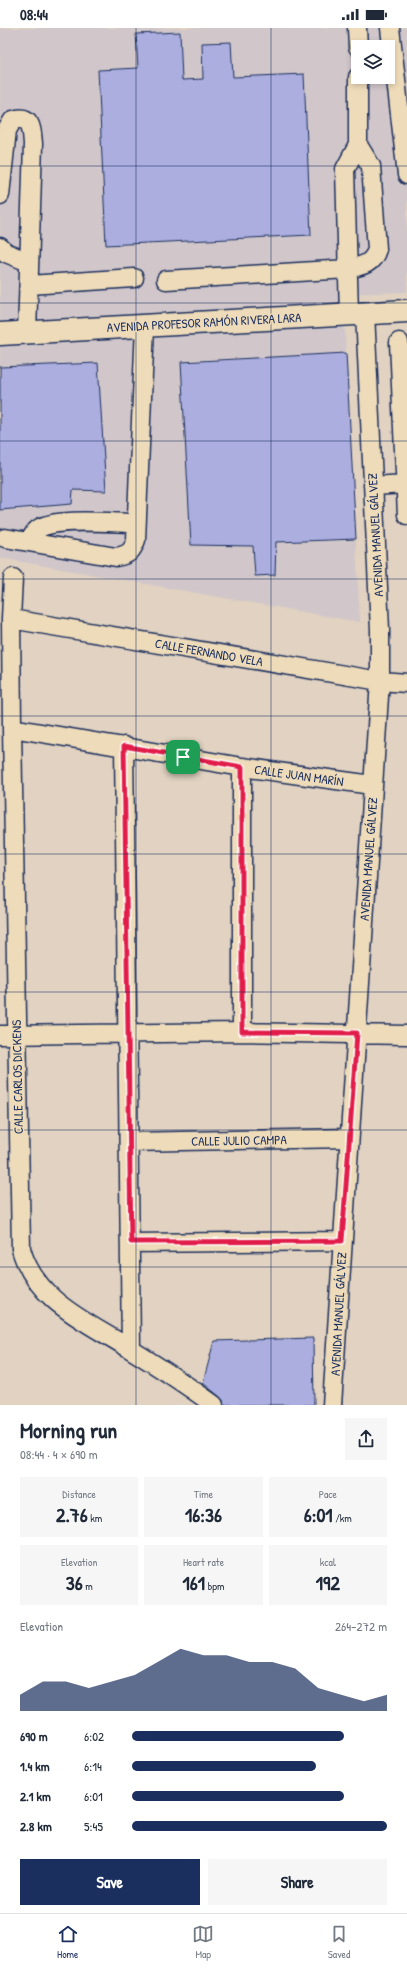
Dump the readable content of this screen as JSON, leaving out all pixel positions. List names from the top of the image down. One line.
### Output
{"streets":{"main road":["AVENIDA PROFESOR RAMÓN RIVERA LARA"],"street":["AVENIDA MANUEL GÁLVEZ","CALLE FERNANDO VELA","CALLE JUAN MARÍN","CALLE CARLOS DICKENS","CALLE JULIO CAMPA"]},"crossings":[["AVENIDA PROFESOR RAMÓN RIVERA LARA","AVENIDA MANUEL GÁLVEZ"],["AVENIDA MANUEL GÁLVEZ","CALLE FERNANDO VELA"],["AVENIDA MANUEL GÁLVEZ","CALLE JUAN MARÍN"],["AVENIDA MANUEL GÁLVEZ","CALLE JULIO CAMPA"],["CALLE FERNANDO VELA","CALLE CARLOS DICKENS"],["CALLE JUAN MARÍN","CALLE CARLOS DICKENS"]],"page":{"status":"08:44","heading":["Morning run","08:44 · 4 × 690 m"],"stats":[["Distance","2.76 km"],["Time","16:36"],["Pace","6:01 /km"],["Elevation","36 m"],["Heart rate","161 bpm"],["kcal","192"]],"chart":["Elevation","264–272 m"],"list":[{"name":"690 m","note":"6:02"},{"name":"1.4 km","note":"6:14"},{"name":"2.1 km","note":"6:01"},{"name":"2.8 km","note":"5:45"}],"buttons":["Save","Share"],"tabs":["Home","Map","Saved"]}}
